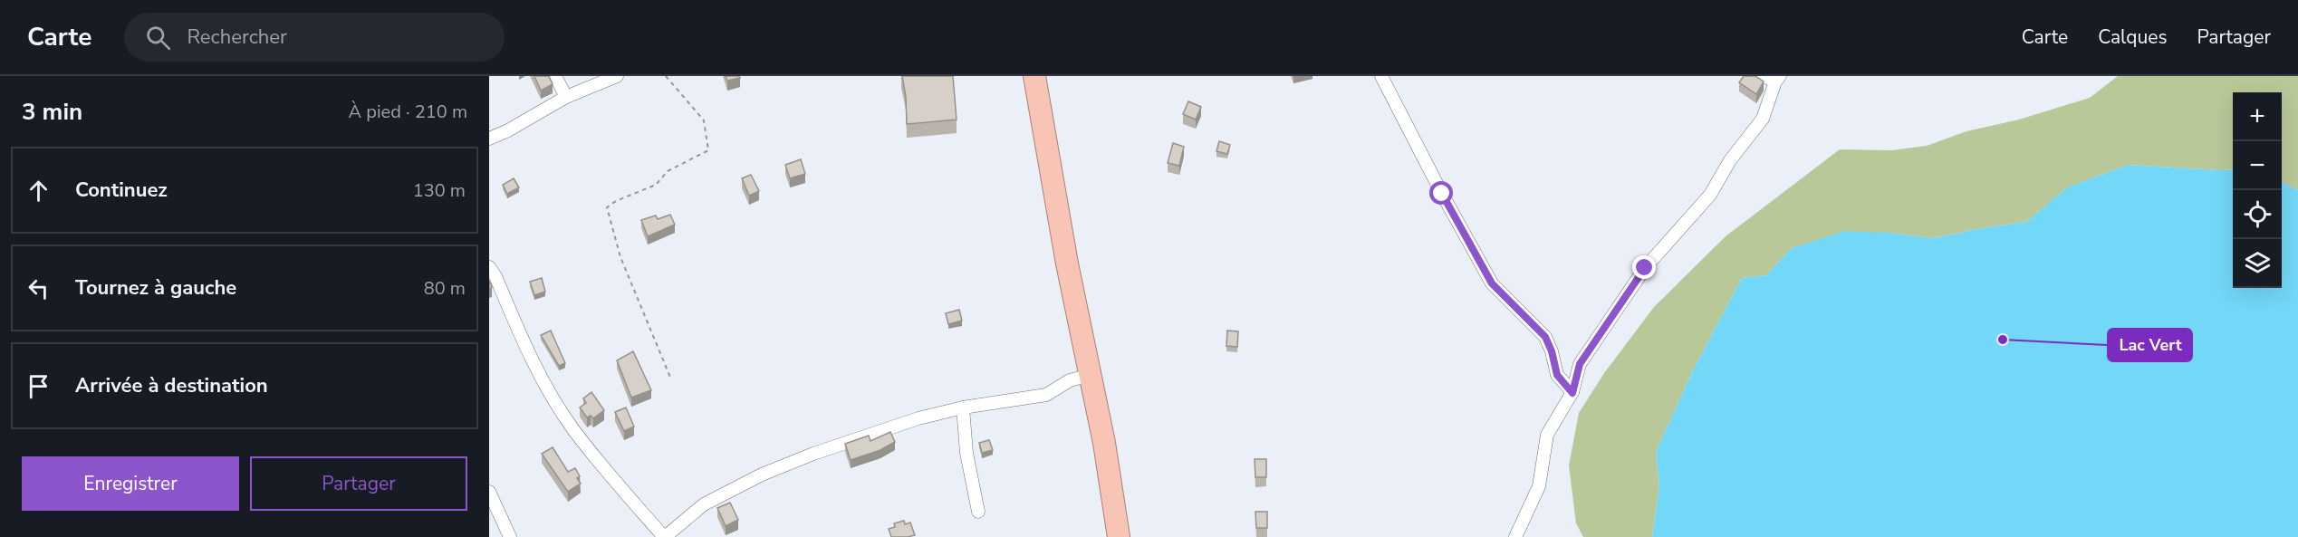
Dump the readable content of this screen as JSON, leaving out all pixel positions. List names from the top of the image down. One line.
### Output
{"places":["Lac Vert"],"page":{"header":"Carte","search":"Rechercher","nav":["Carte","Calques","Partager"],"heading":["3 min","À pied · 210 m"],"map_buttons":["+","−"],"list":[["Continuez","130 m"],["Tournez à gauche","80 m"],"Arrivée à destination"],"buttons":["Enregistrer","Partager"]}}
